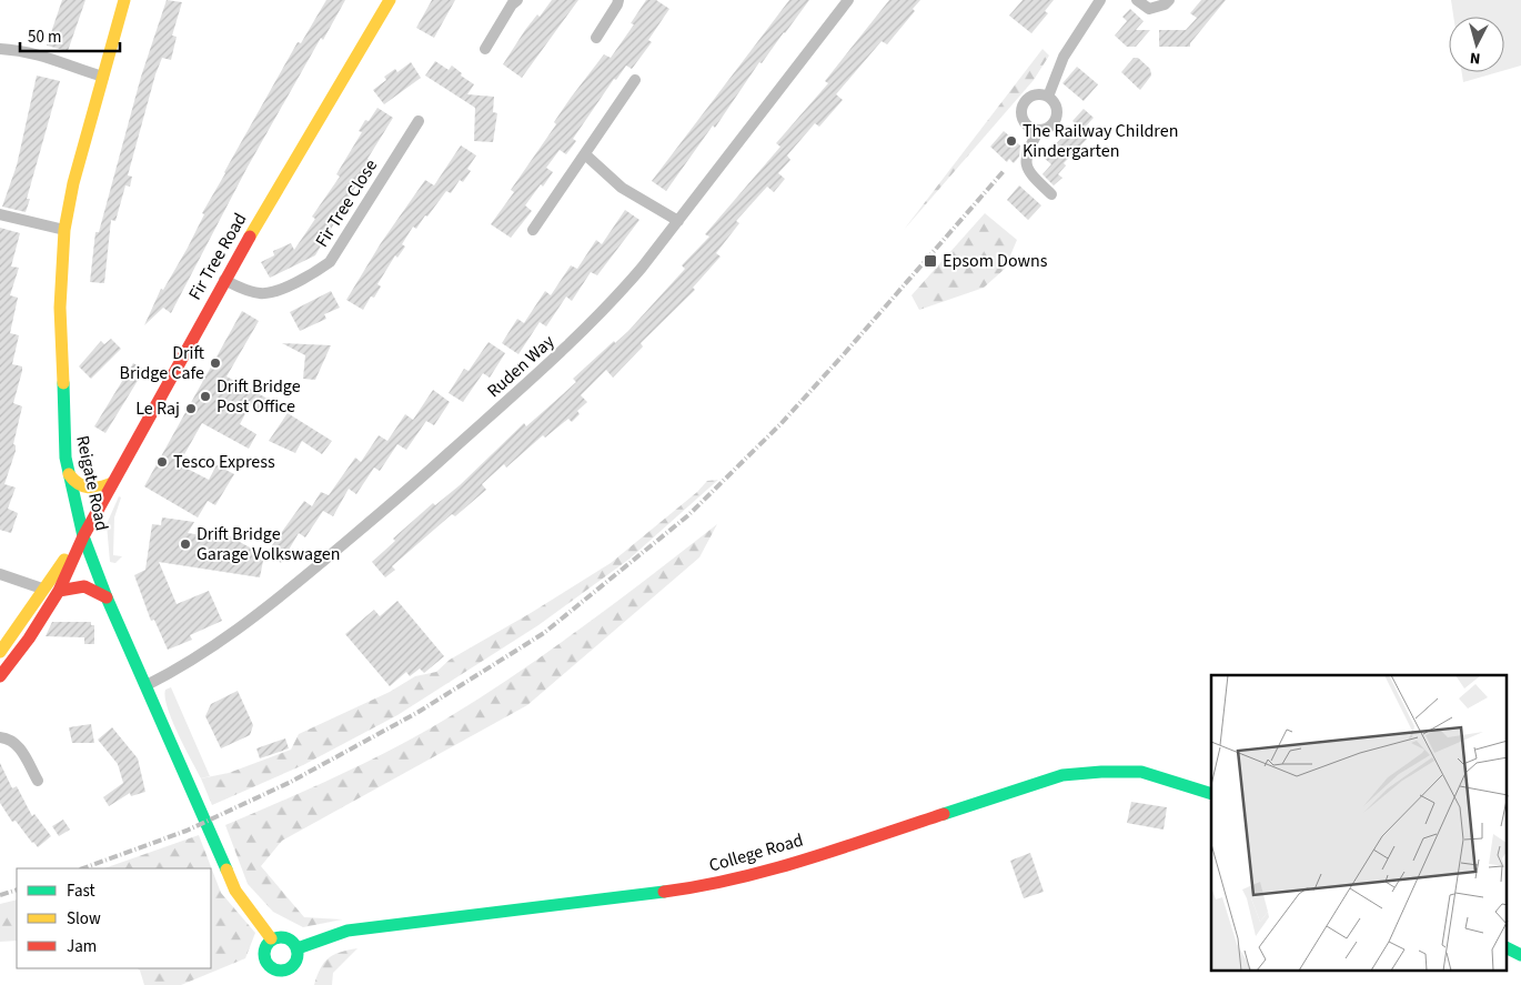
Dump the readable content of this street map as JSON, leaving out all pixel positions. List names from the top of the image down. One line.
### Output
{"streets":{"main road":["Fir Tree Road","Reigate Road","College Road"],"street":["Fir Tree Close","Ruden Way"]},"crossings":[["Fir Tree Close","Fir Tree Road"],["Fir Tree Road","Reigate Road"],["Ruden Way","Reigate Road"],["Reigate Road","College Road"]],"places":{"other":["The Railway Children Kindergarten","Drift Bridge Cafe","Drift Bridge Post Office","Le Raj","Tesco Express","Drift Bridge Garage Volkswagen"],"transit":["Epsom Downs"]},"legend":["Fast","Slow","Jam"],"scale_bar":"50 m","north":"bottom"}
